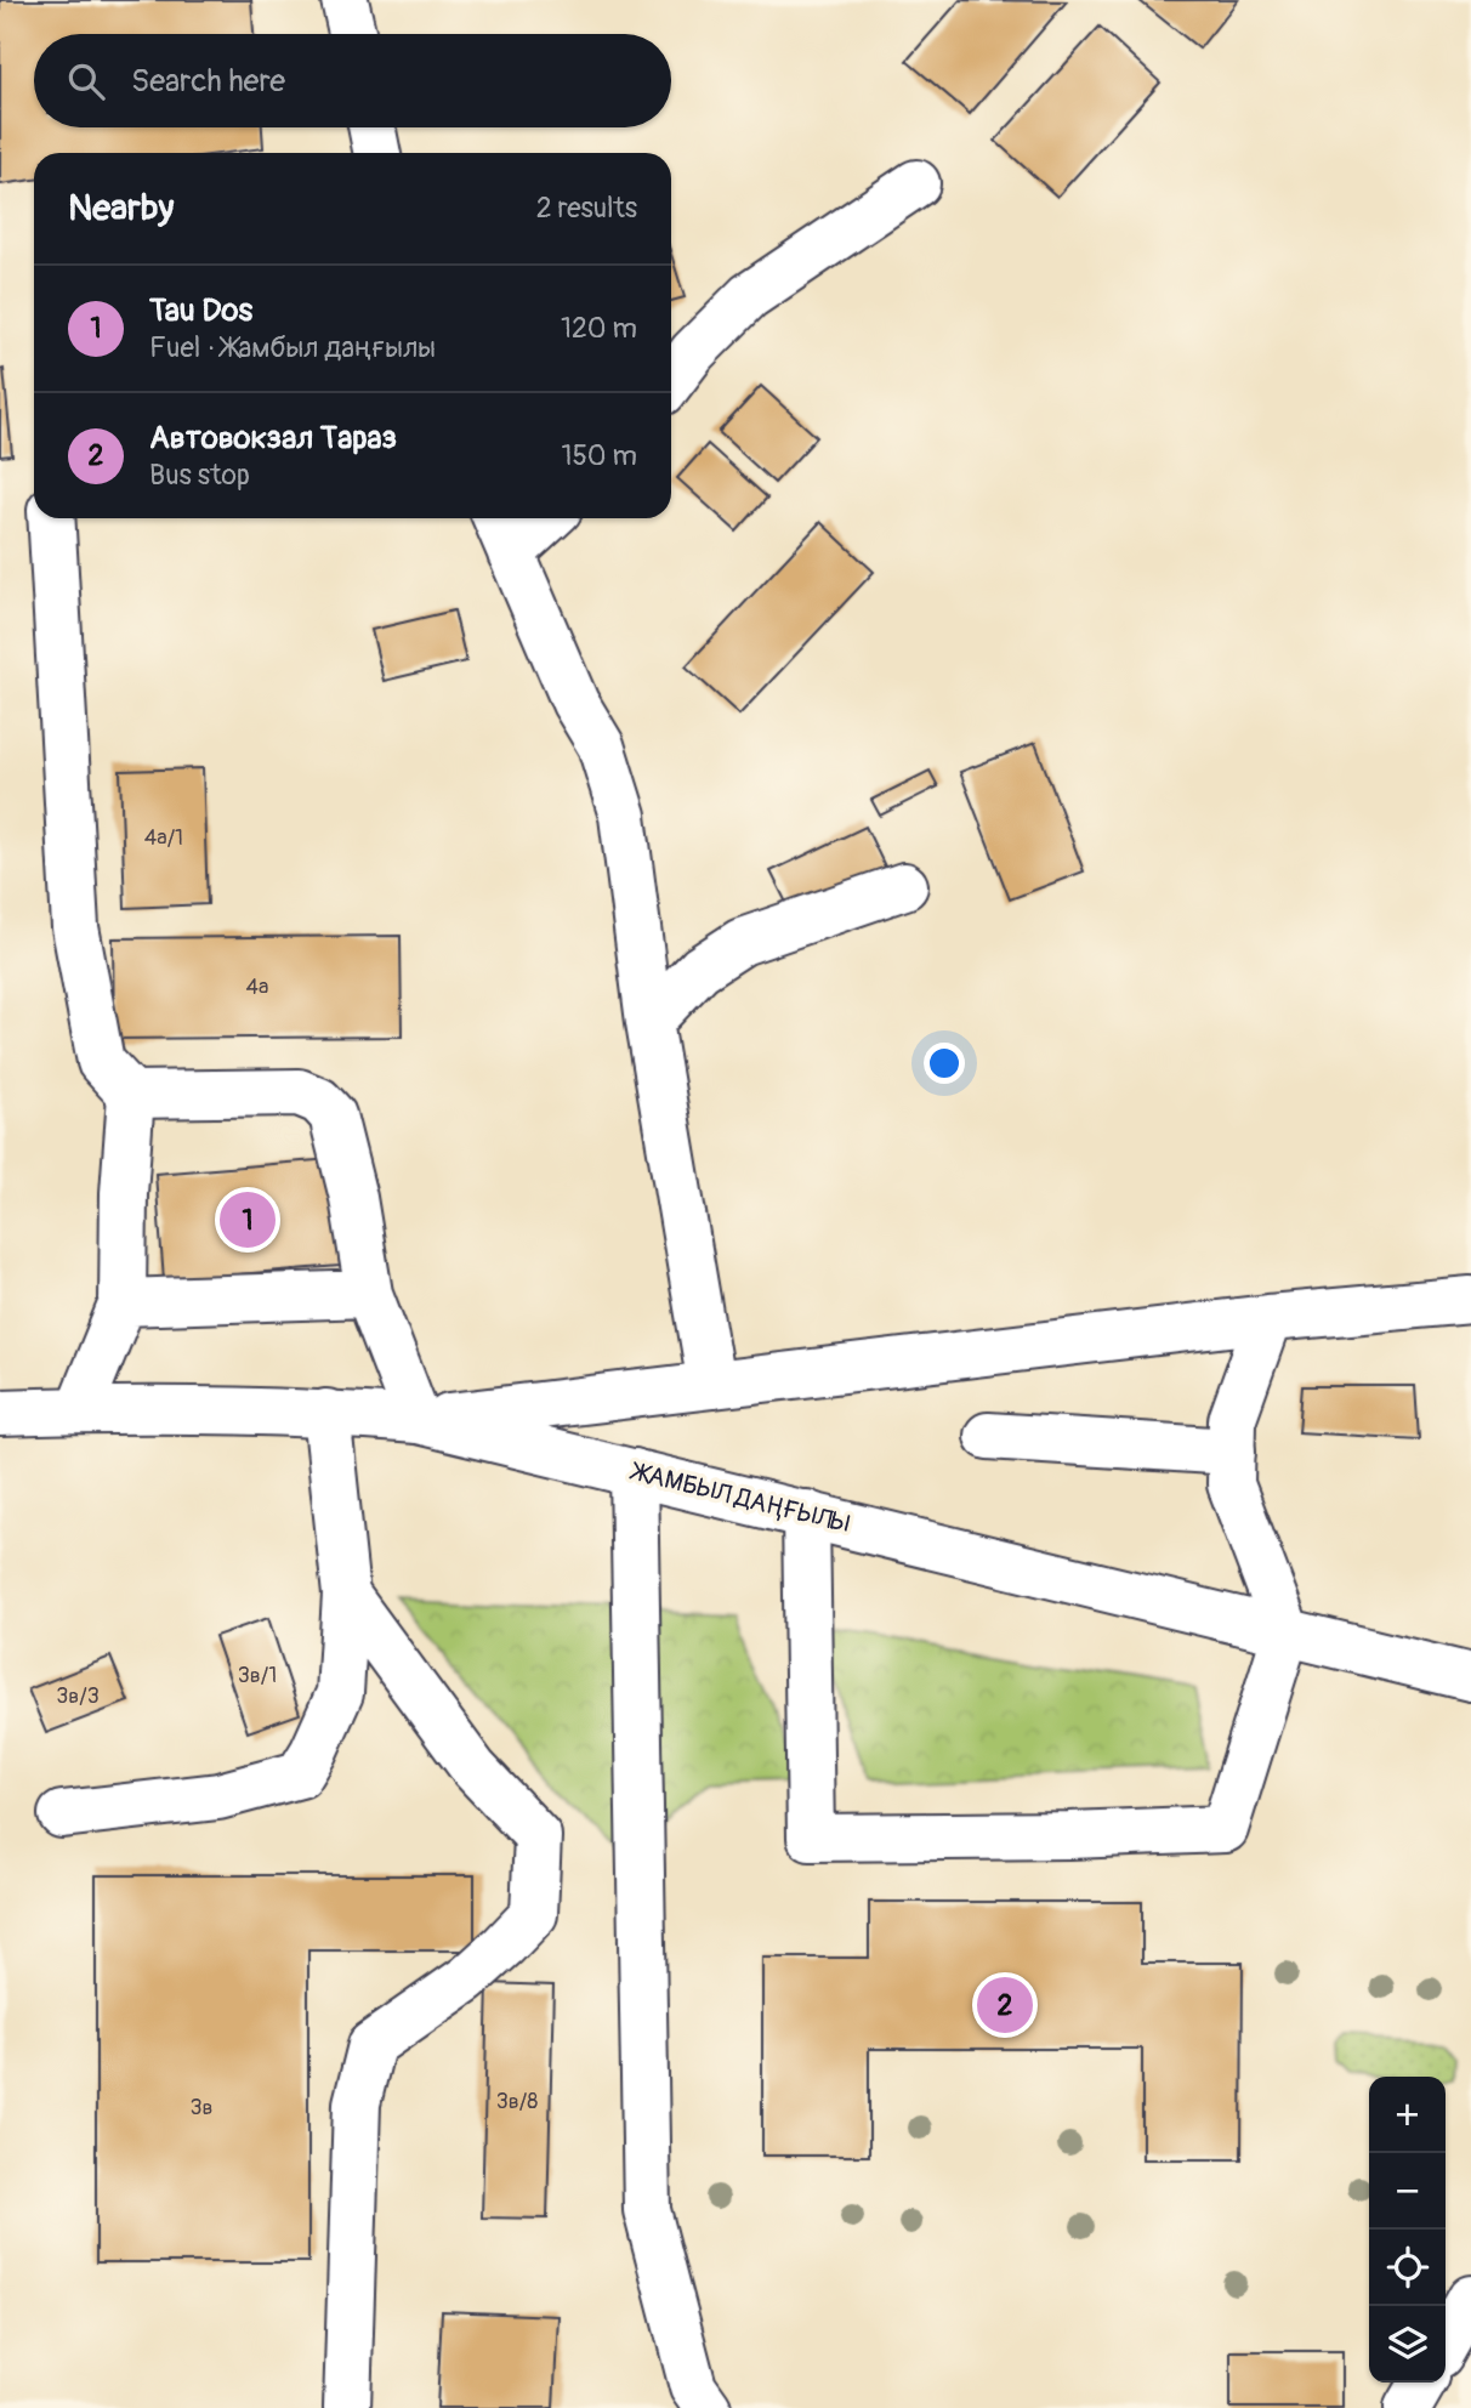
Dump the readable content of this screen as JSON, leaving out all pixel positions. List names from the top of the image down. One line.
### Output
{"streets":{"main road":["ЖАМБЫЛ ДАҢҒЫЛЫ"]},"house_numbers":["4а/1","4а","3в/1","3в/3","3в/8","3в"],"page":{"search":"Search here","heading":["Nearby","2 results"],"list":[{"mark":"1","name":"Tau Dos","note":"Fuel · Жамбыл даңғылы","value":"120 m"},{"mark":"2","name":"Автовокзал Тараз","note":"Bus stop","value":"150 m"}],"pins":["1","2"],"map_buttons":["+","−"]}}
